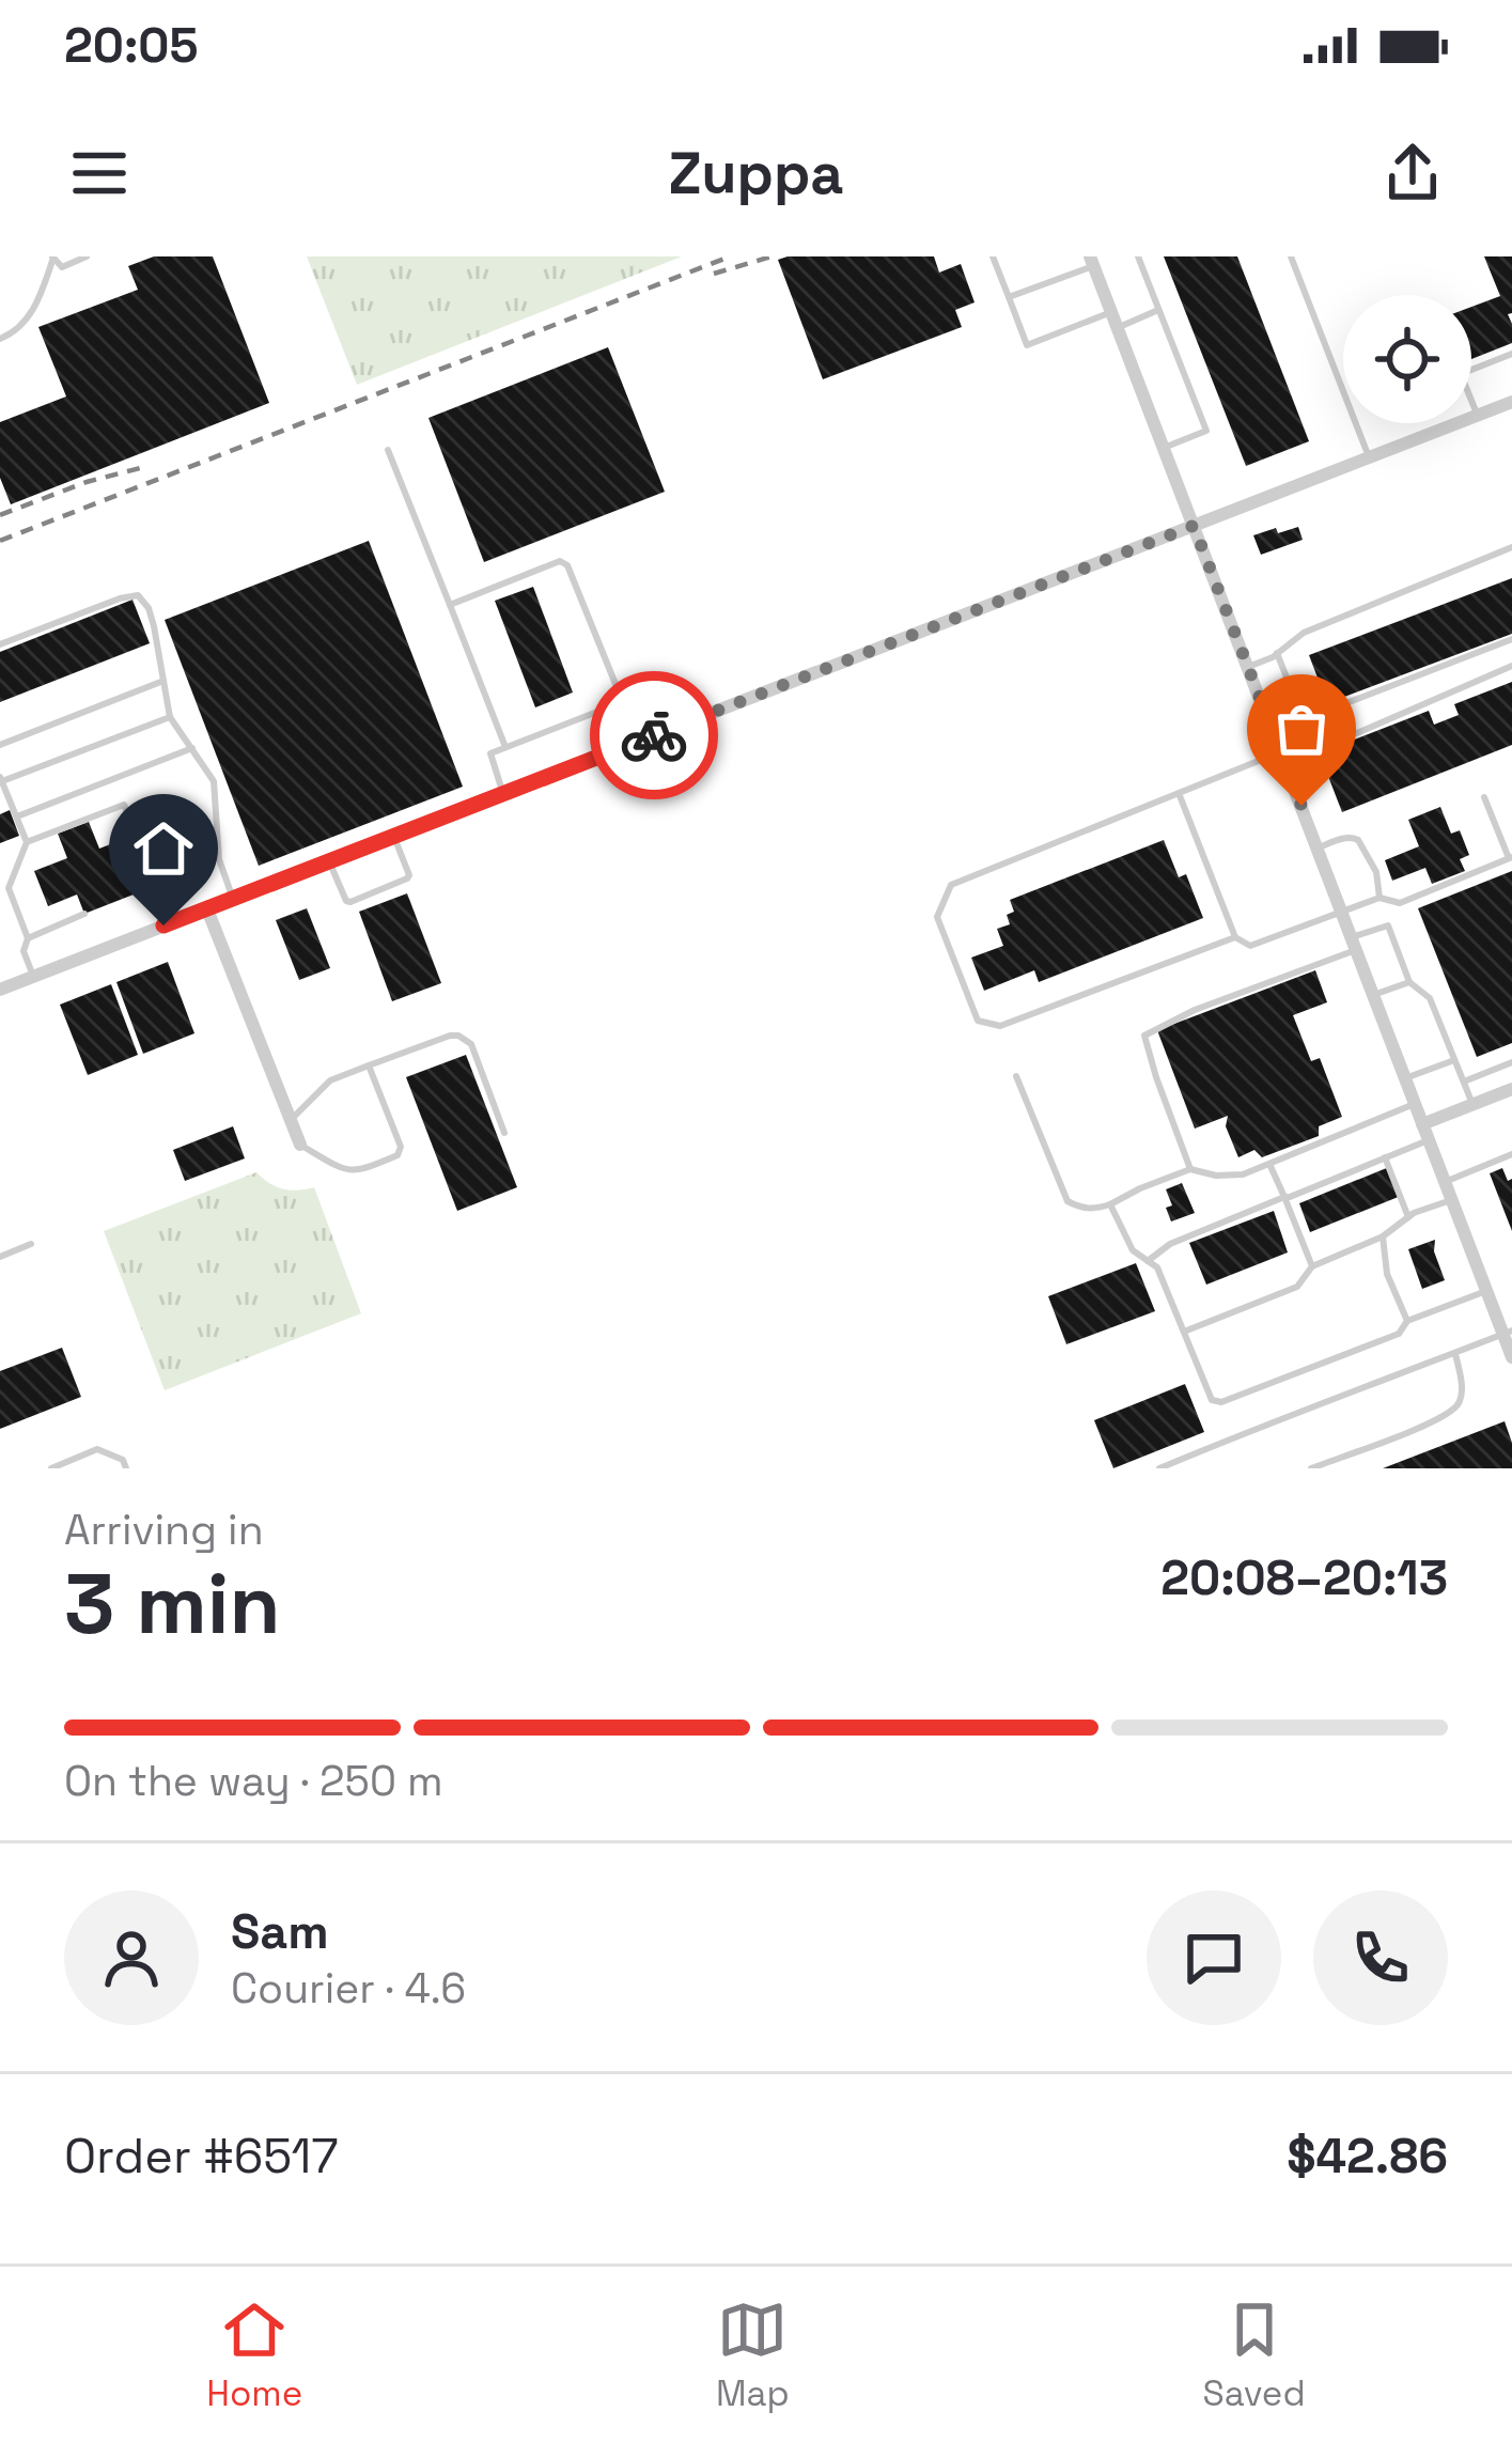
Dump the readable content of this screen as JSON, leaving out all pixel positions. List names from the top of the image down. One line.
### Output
{"page":{"status":"20:05","header":"Zuppa","heading":["3 min","Arriving in","20:08–20:13"],"panel":["Sam","Courier · 4.6","Order #6517","$42.86"],"bar":"On the way · 250 m","tabs":["Home","Map","Saved"]}}
